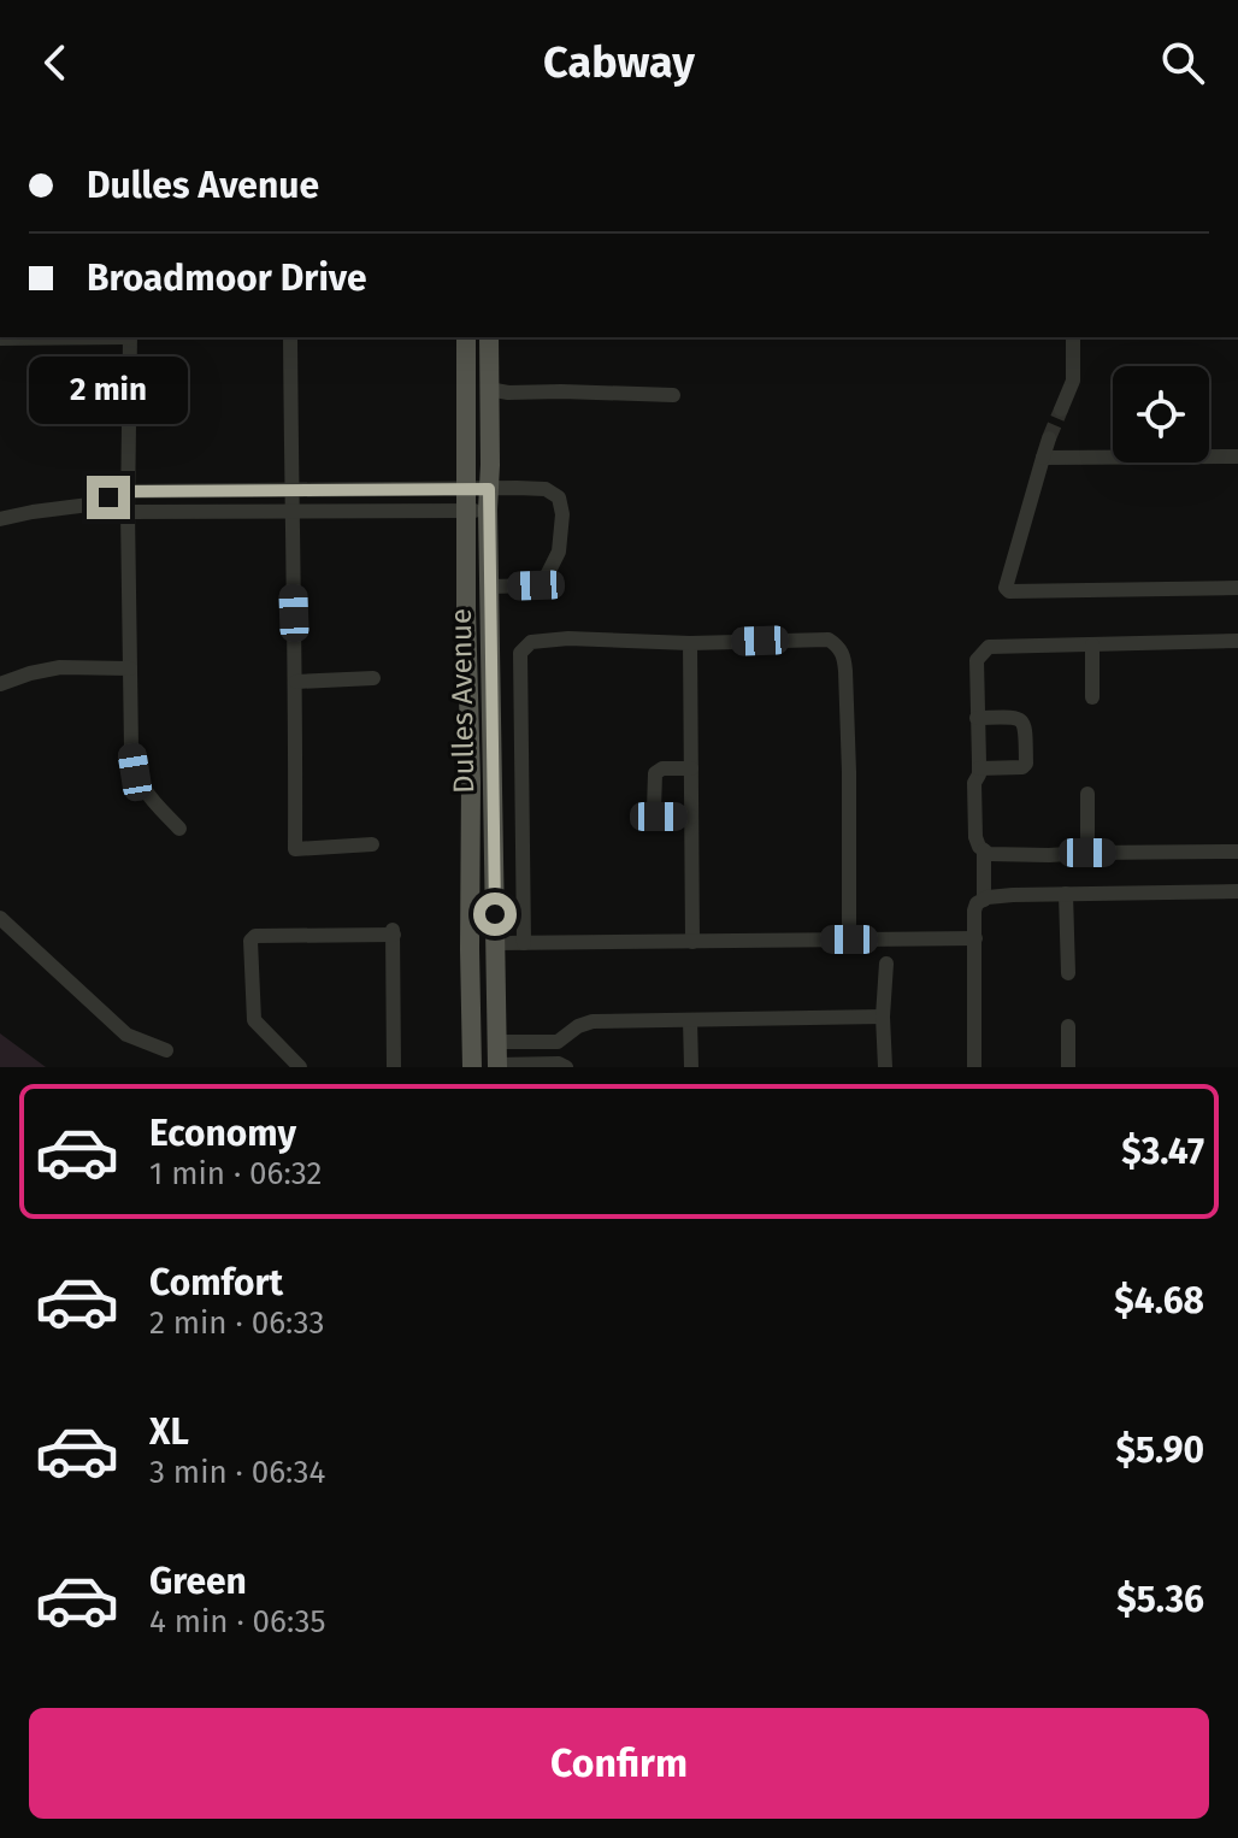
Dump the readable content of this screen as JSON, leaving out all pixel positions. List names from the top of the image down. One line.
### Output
{"streets":{"main road":["Dulles Avenue"]},"page":{"header":"Cabway","banner":["Dulles Avenue","Broadmoor Drive"],"bubble":"2 min","list":[{"name":"Economy","note":"1 min · 06:32","value":"$3.47"},{"name":"Comfort","note":"2 min · 06:33","value":"$4.68"},{"name":"XL","note":"3 min · 06:34","value":"$5.90"},{"name":"Green","note":"4 min · 06:35","value":"$5.36"}],"buttons":"Confirm"}}
